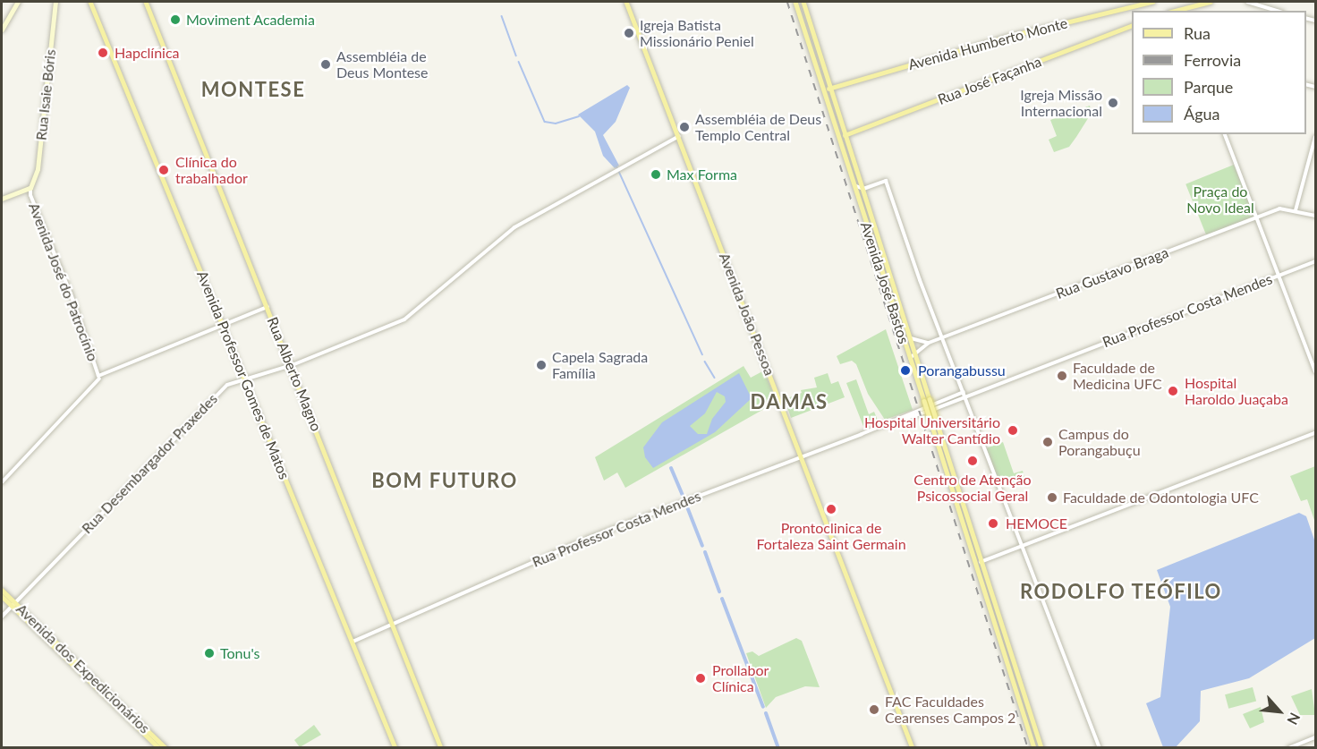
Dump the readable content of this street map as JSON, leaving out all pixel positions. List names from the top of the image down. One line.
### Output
{"streets":{"main road":["Avenida Humberto Monte","Rua José Façanha","Rua Isaie Bóris","Avenida José Bastos","Avenida João Pessoa","Rua Alberto Magno","Avenida Professor Gomes de Matos","Avenida dos Expedicionários"],"street":["Rua Gustavo Braga","Avenida José do Patrocínio","Rua Professor Costa Mendes","Rua Desembargador Praxedes"]},"crossings":[["Avenida Humberto Monte","Avenida José Bastos"],["Rua José Façanha","Avenida José Bastos"],["Rua Isaie Bóris","Avenida José do Patrocínio"],["Rua Gustavo Braga","Avenida José Bastos"],["Rua Professor Costa Mendes","Avenida João Pessoa"],["Rua Professor Costa Mendes","Rua Alberto Magno"],["Rua Professor Costa Mendes","Avenida Professor Gomes de Matos"],["Avenida João Pessoa","Rua Desembargador Praxedes"],["Rua Alberto Magno","Rua Desembargador Praxedes"],["Avenida Professor Gomes de Matos","Rua Desembargador Praxedes"],["Rua Desembargador Praxedes","Avenida dos Expedicionários"]],"districts":["MONTESE","DAMAS","BOM FUTURO","RODOLFO TEÓFILO"],"parks":["Praça do Novo Ideal"],"places":["Moviment Academia","Igreja Batista Missionário Peniel","Hapclínica","Assembléia de Deus Montese","Igreja Missão Internacional","Assembléia de Deus Templo Central","Clínica do trabalhador","Max Forma","Capela Sagrada Família","Porangabussu","Faculdade de Medicina UFC","Hospital Haroldo Juaçaba","Hospital Universitário Walter Cantídio","Campus do Porangabuçu","Centro de Atenção Psicossocial Geral","Faculdade de Odontologia UFC","Prontoclinica de Fortaleza Saint Germain","HEMOCE","Tonu's","Prollabor Clínica","FAC Faculdades Cearenses Campos 2"],"legend":["Rua","Ferrovia","Parque","Água"],"north":"bottom right"}
